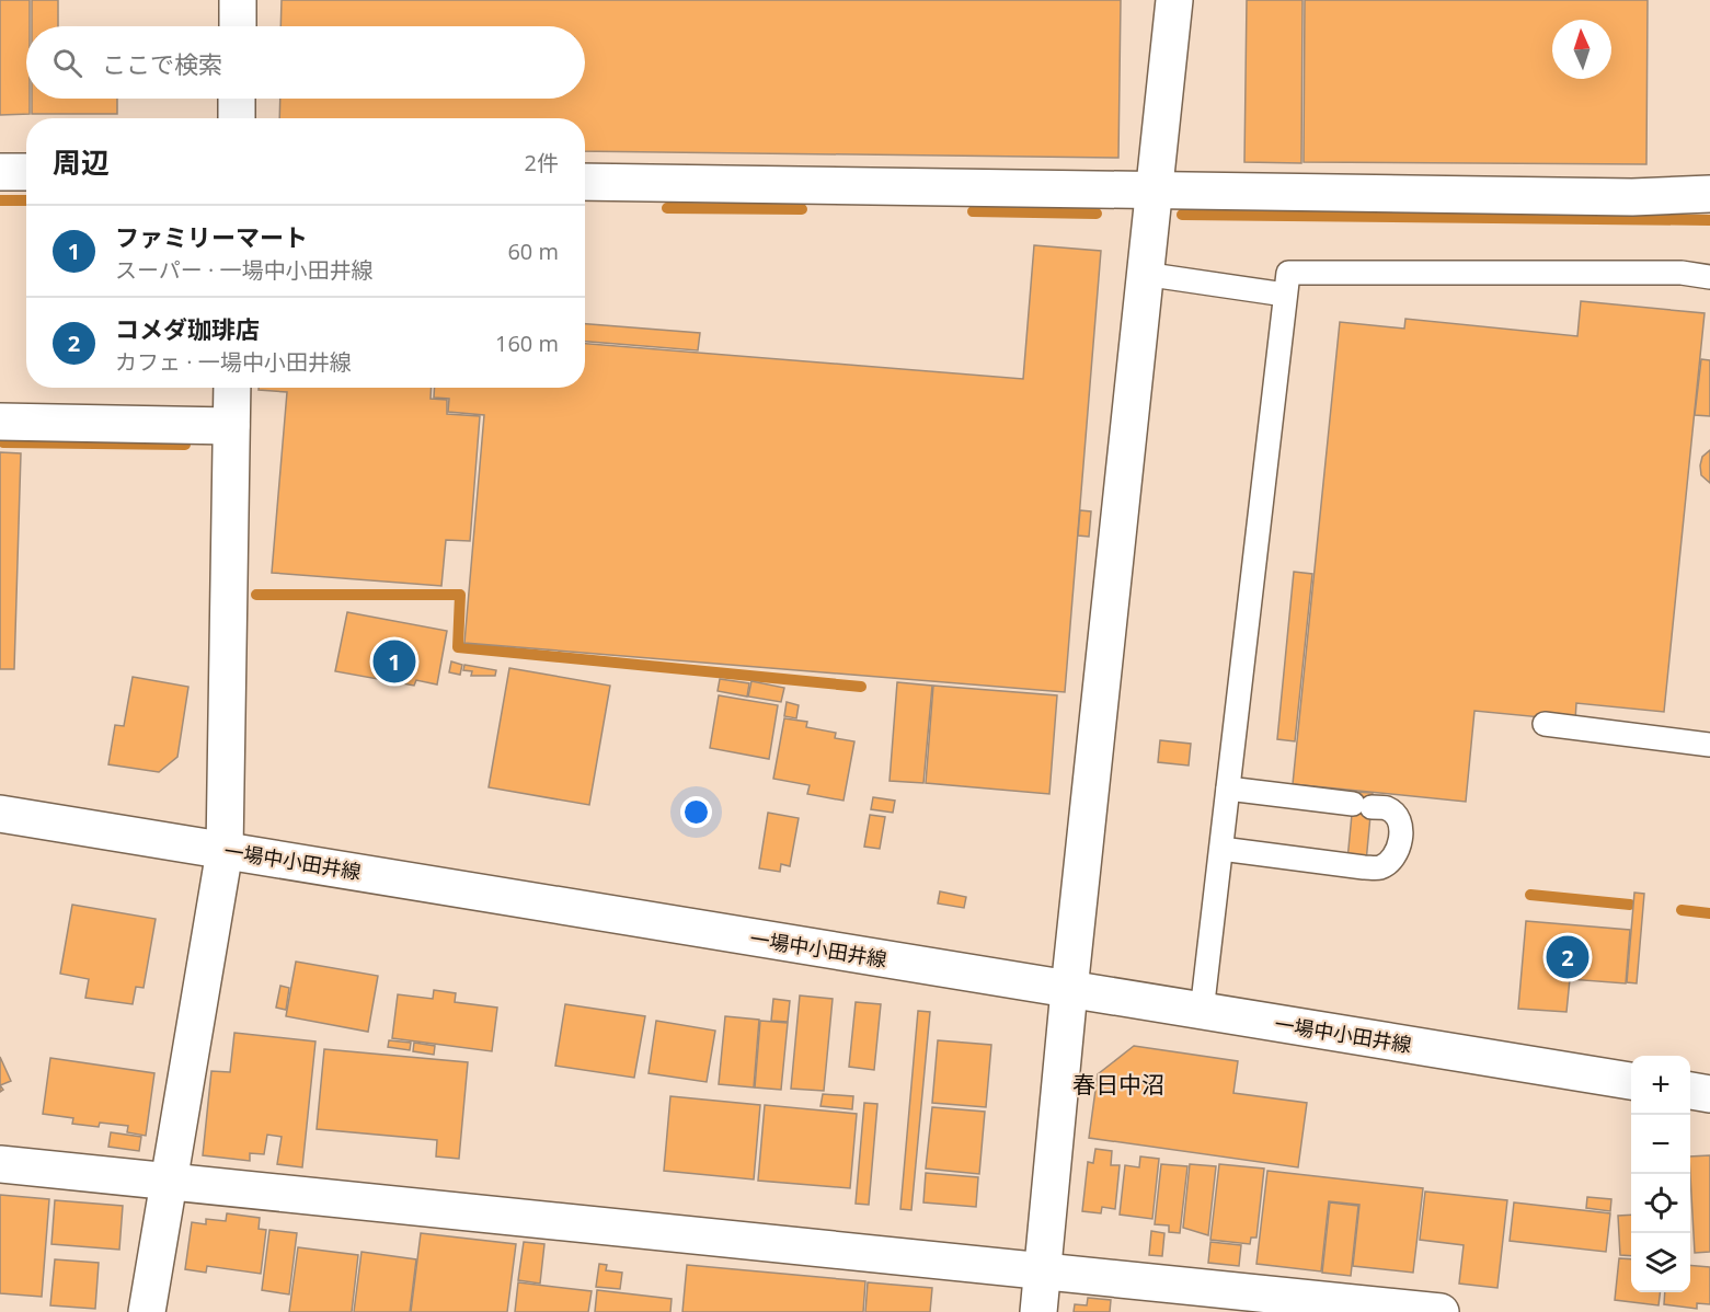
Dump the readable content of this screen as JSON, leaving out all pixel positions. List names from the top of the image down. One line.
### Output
{"streets":{"street":["一場中小田井線"]},"districts":["春日中沼"],"north":"top","page":{"search":"ここで検索","heading":["周辺","2件"],"list":[{"mark":"1","name":"ファミリーマート","note":"スーパー · 一場中小田井線","value":"60 m"},{"mark":"2","name":"コメダ珈琲店","note":"カフェ · 一場中小田井線","value":"160 m"}],"pins":["1","2"],"map_buttons":["+","−"]}}
